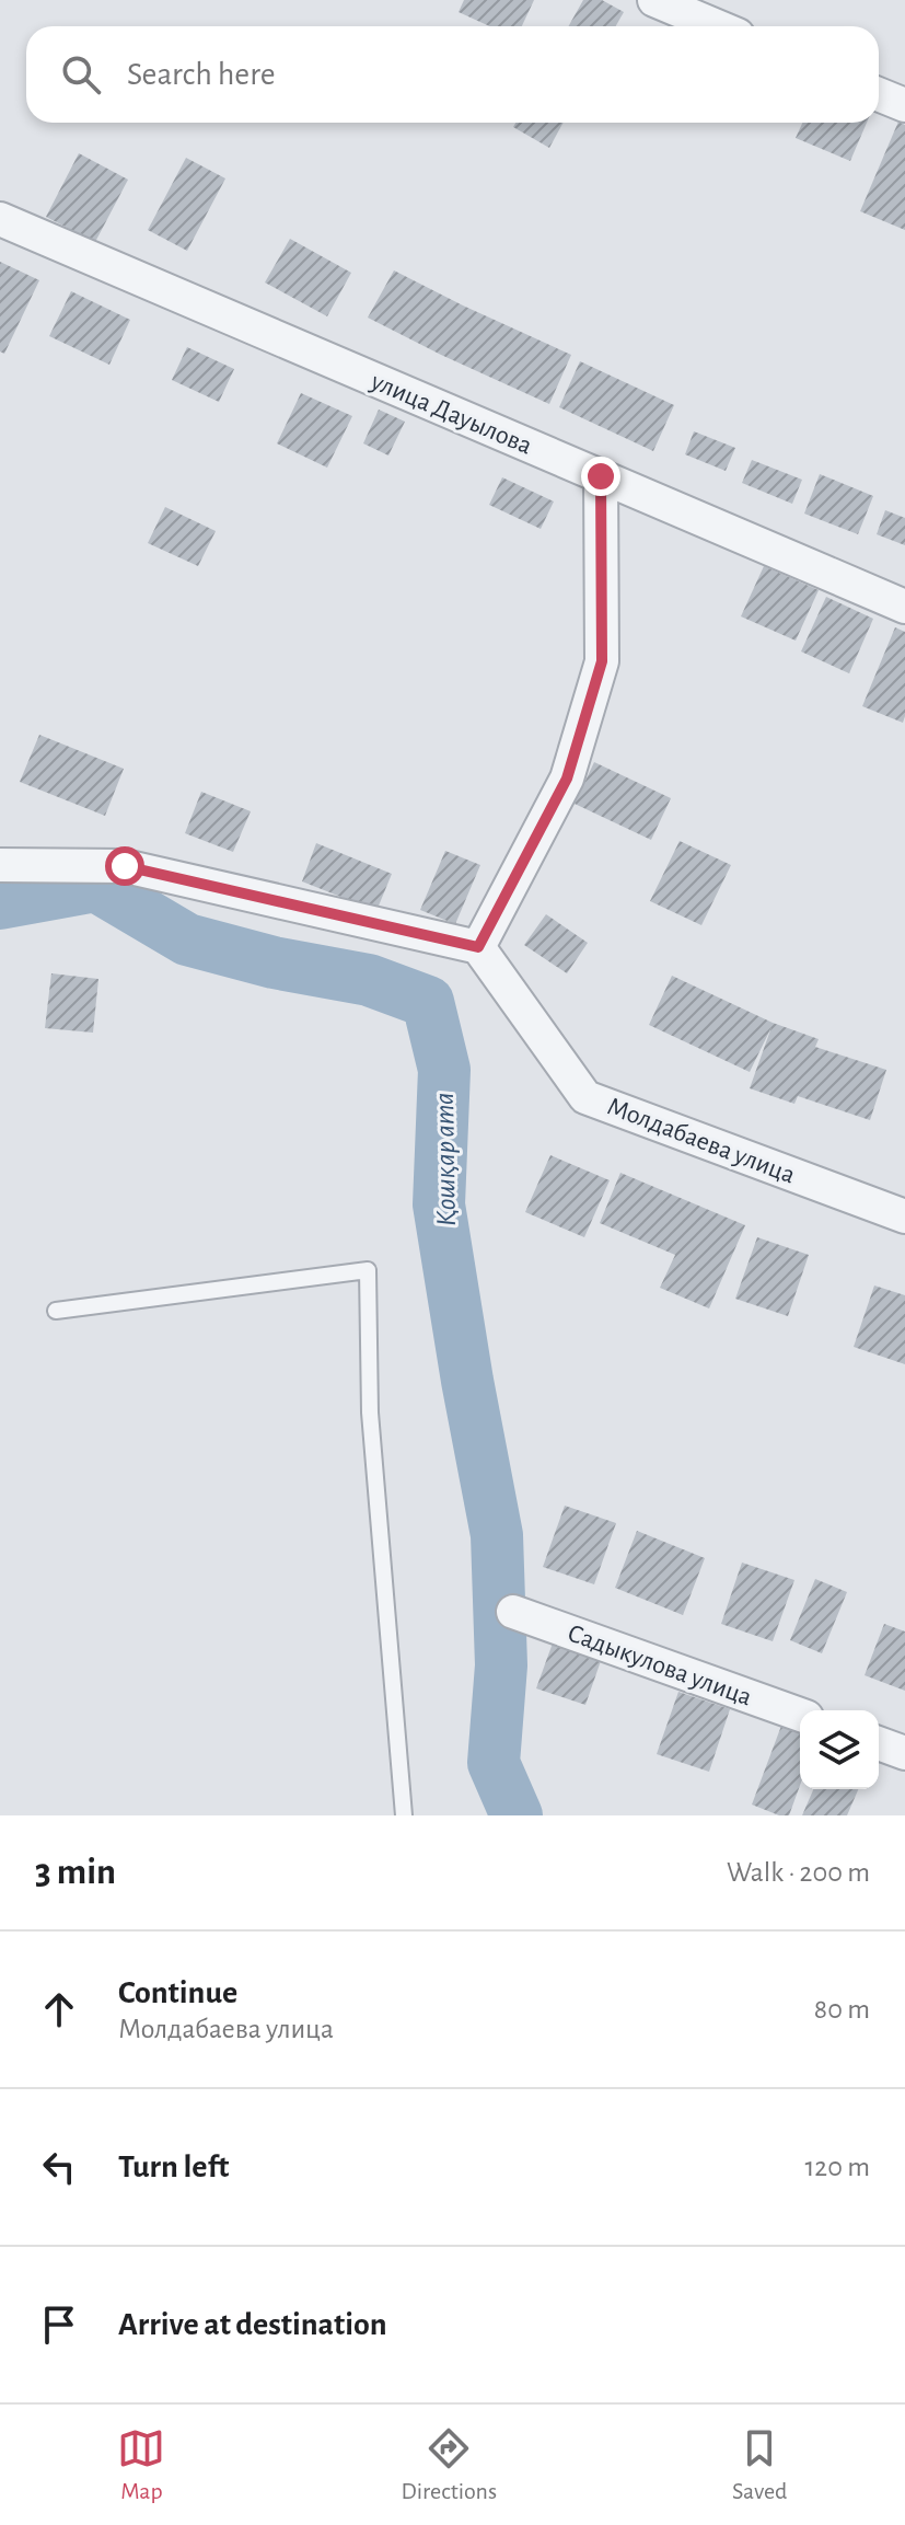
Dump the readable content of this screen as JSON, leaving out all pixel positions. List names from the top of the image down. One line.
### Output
{"streets":{"street":["улица Дауылова","Молдабаева улица","Садыкулова улица"]},"water":["Қошқар ата"],"page":{"search":"Search here","heading":["3 min","Walk · 200 m"],"list":[["Continue","Молдабаева улица","80 m"],["Turn left","120 m"],"Arrive at destination"],"nav":["Map","Directions","Saved"]}}
